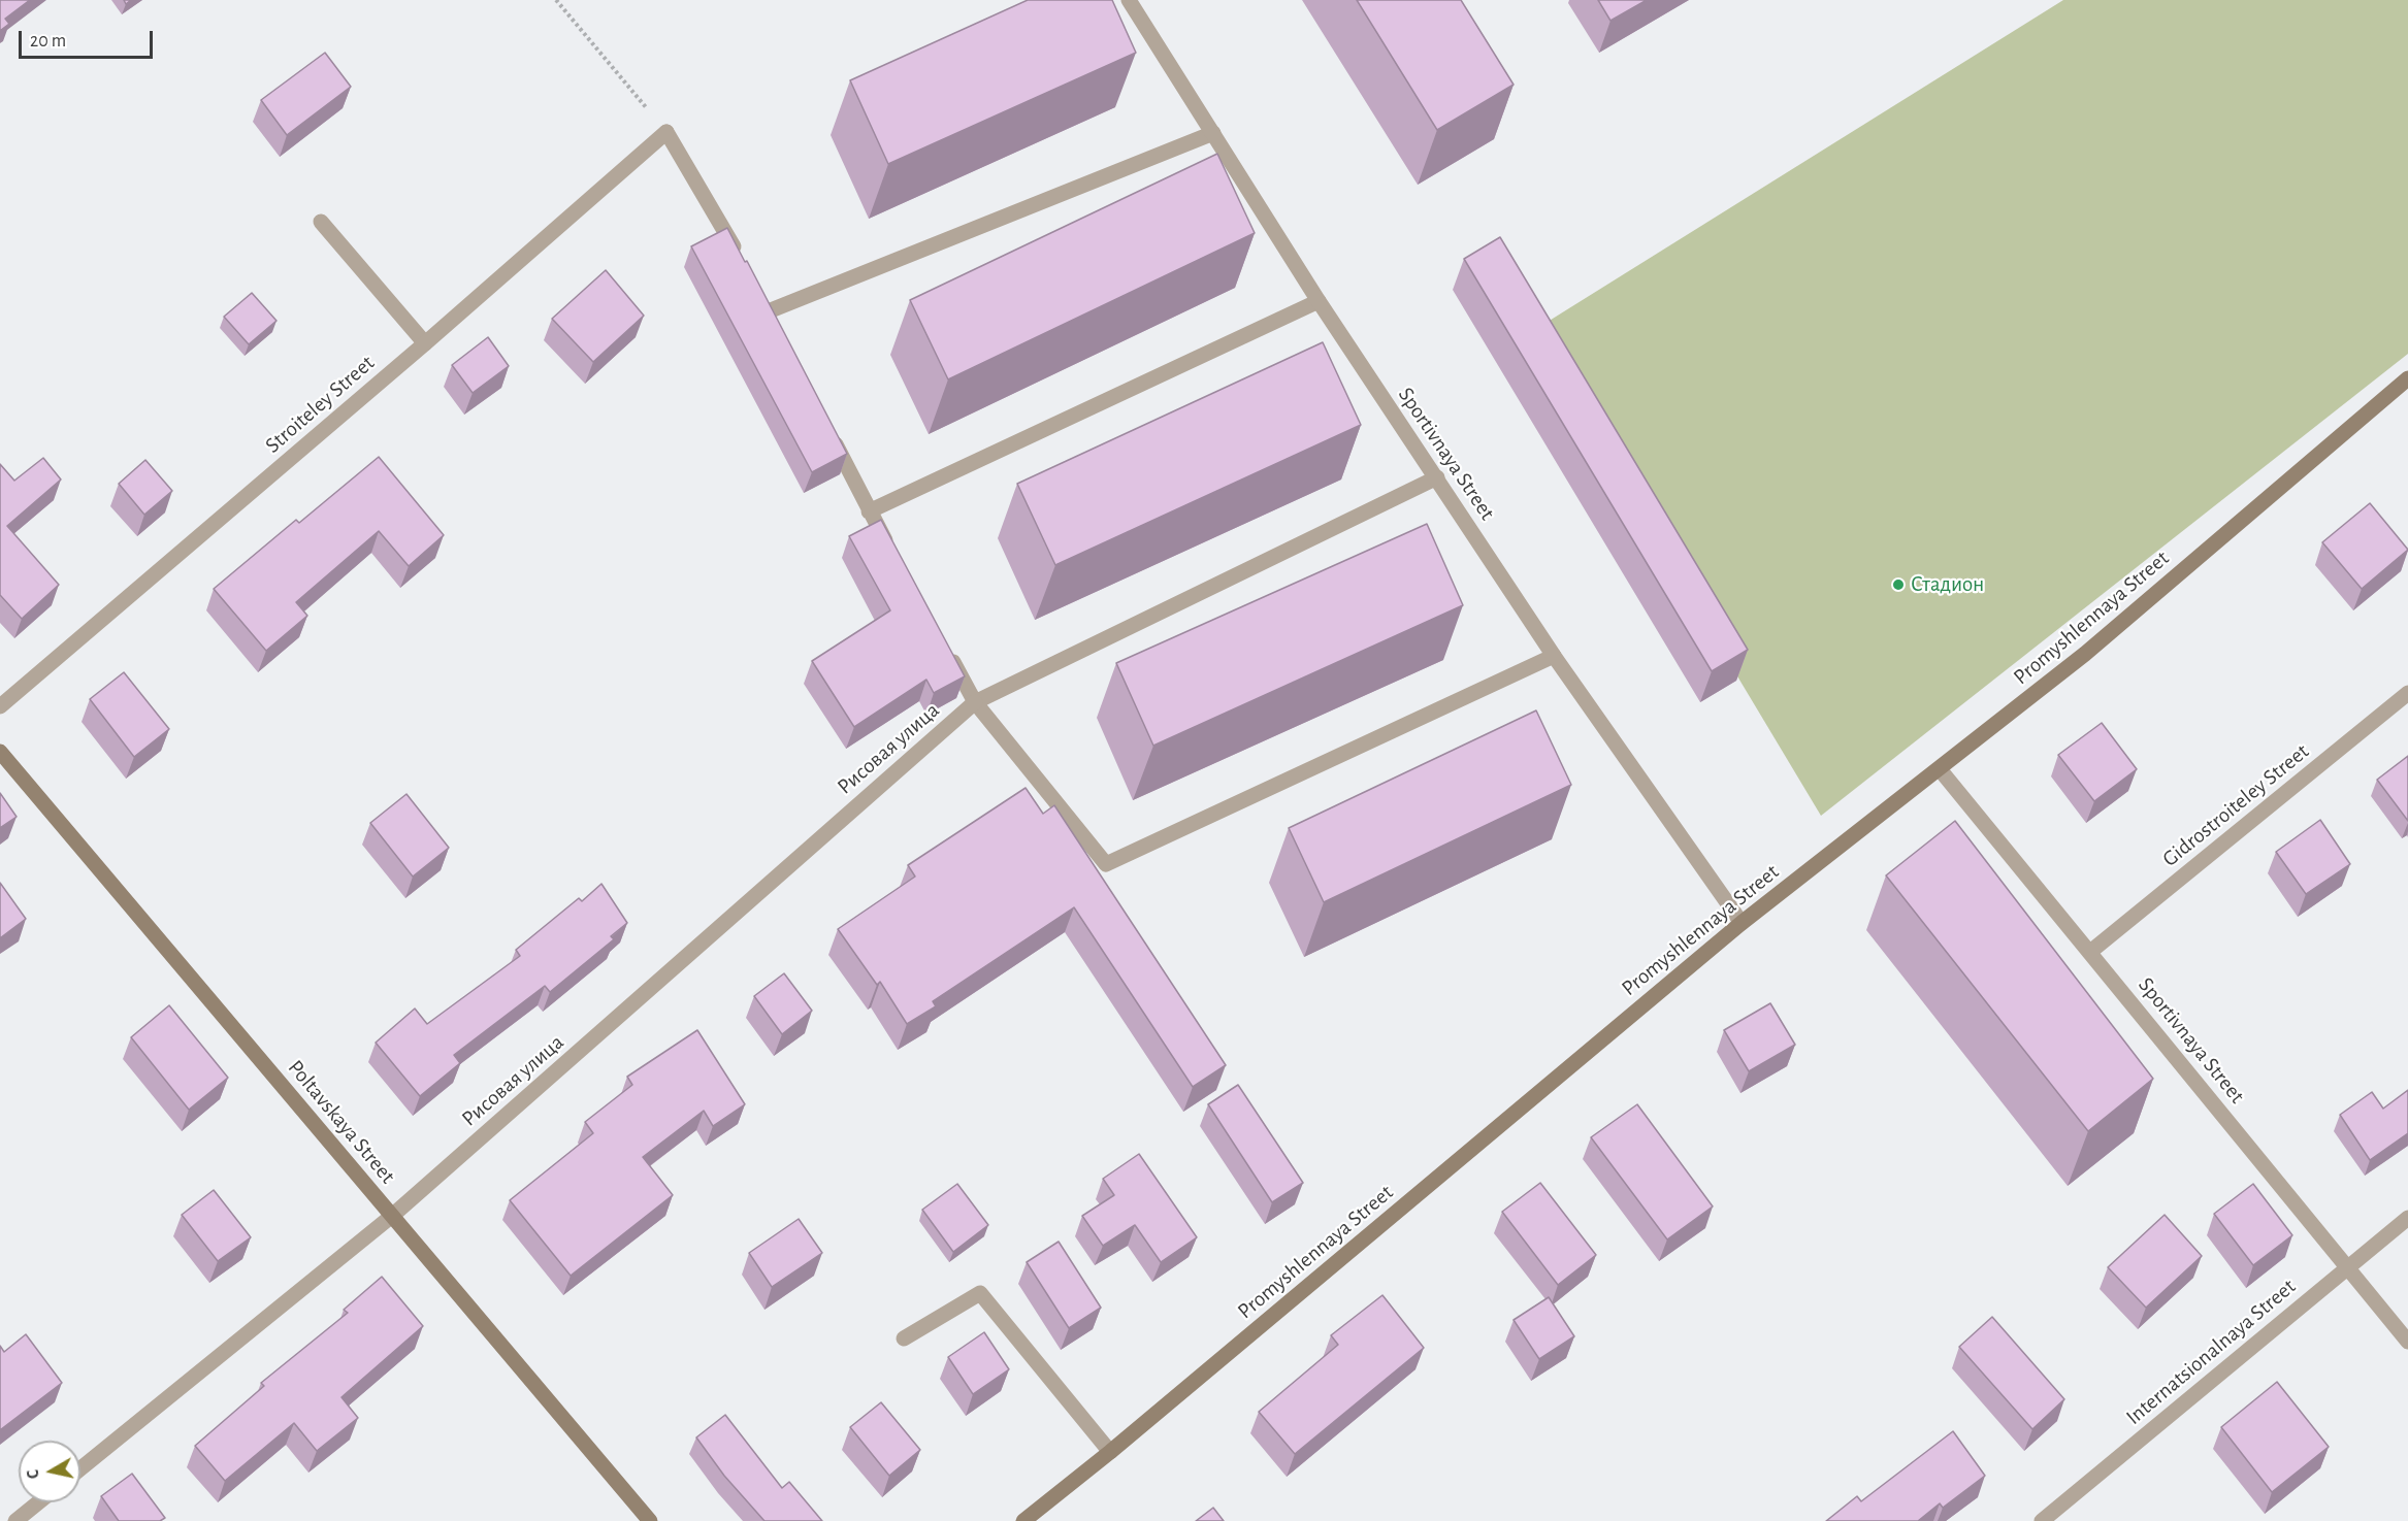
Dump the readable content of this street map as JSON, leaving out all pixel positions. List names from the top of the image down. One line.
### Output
{"streets":{"street":["Stroiteley Street","Sportivnaya Street","Promyshlennaya Street","Рисовая улица","Gidrostroiteley Street","Poltavskaya Street","Internatsionalnaya Street"]},"crossings":[["Sportivnaya Street","Promyshlennaya Street"],["Sportivnaya Street","Рисовая улица"],["Sportivnaya Street","Gidrostroiteley Street"],["Sportivnaya Street","Internatsionalnaya Street"],["Рисовая улица","Poltavskaya Street"]],"places":["Стадион"],"scale_bar":"20 m","north":"left"}
